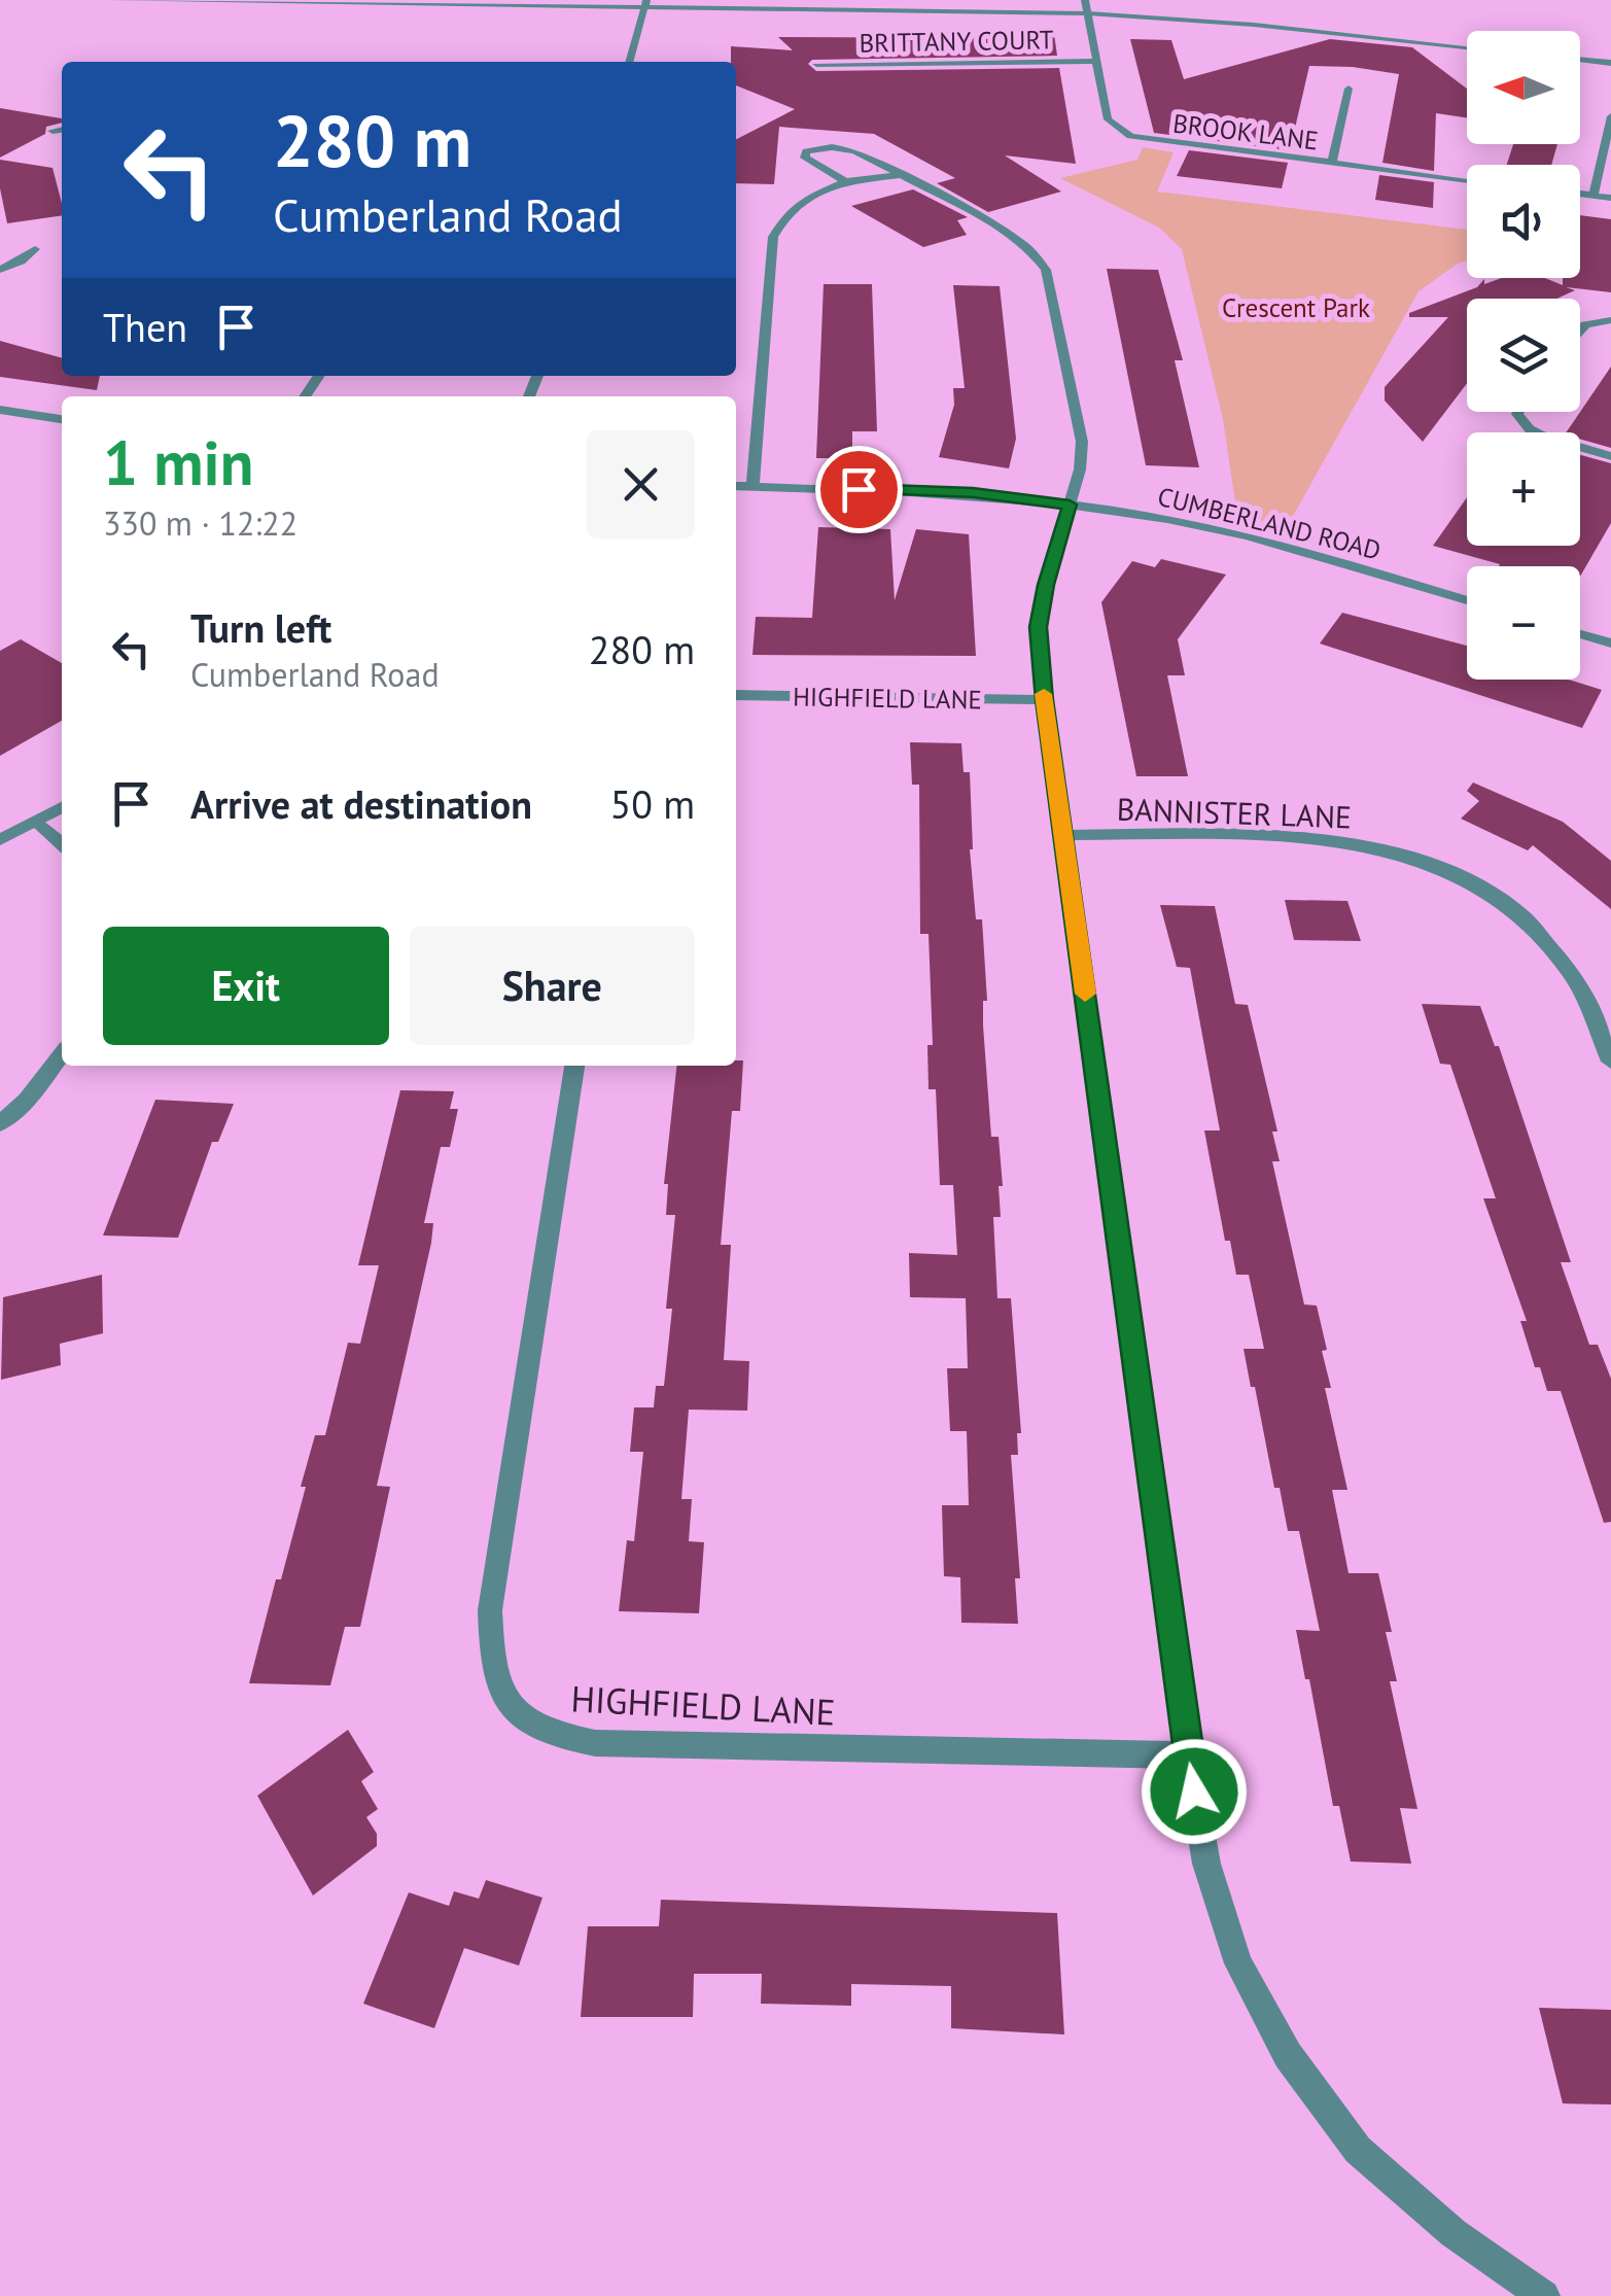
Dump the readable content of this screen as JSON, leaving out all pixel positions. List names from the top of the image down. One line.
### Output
{"streets":{"street":["BRITTANY COURT","BROOK LANE","CUMBERLAND ROAD","HIGHFIELD LANE","BANNISTER LANE"]},"crossings":[["BRITTANY COURT","BROOK LANE"]],"parks":["Crescent Park"],"north":"left","page":{"map_buttons":["+","−"],"turn":["280 m","Cumberland Road"],"then":"Then","heading":["1 min","330 m · 12:22"],"list":[{"name":"Turn left","note":"Cumberland Road","value":"280 m"},{"name":"Arrive at destination","value":"50 m"}],"buttons":["Exit","Share"]}}
